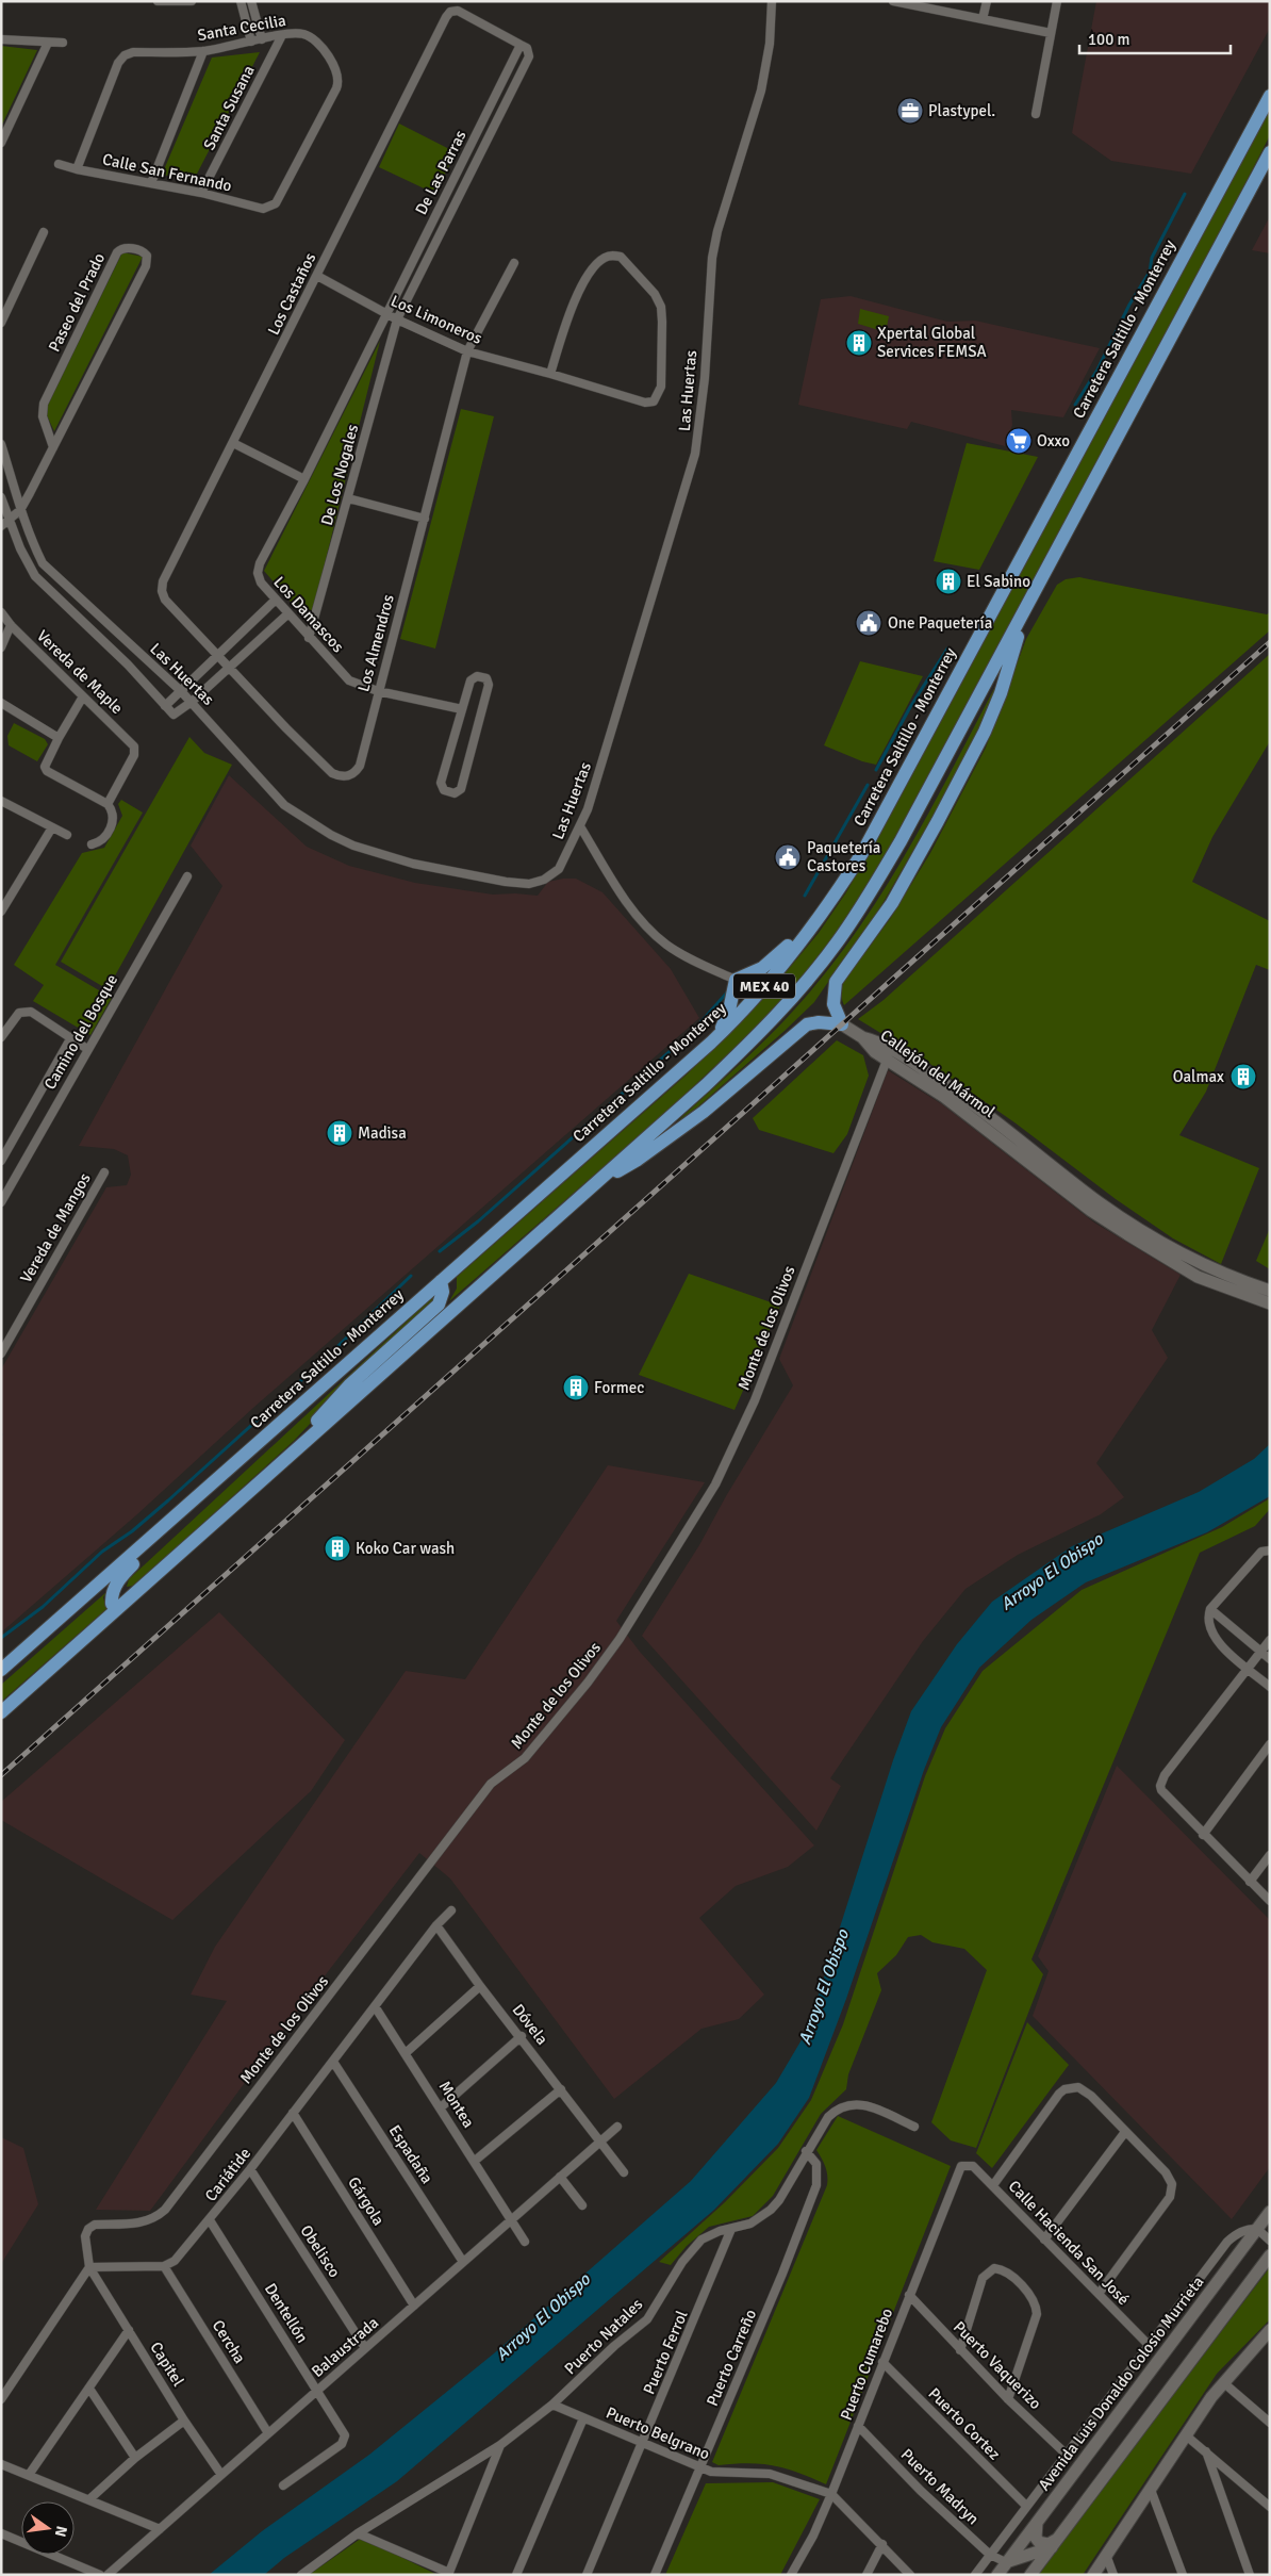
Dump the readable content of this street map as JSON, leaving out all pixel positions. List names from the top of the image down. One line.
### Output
{"streets":{"main road":["Carretera Saltillo - Monterrey","MEX 40"],"street":["Santa Cecilia","Santa Susana","Calle San Fernando","De Las Parras","Los Castaños","Paseo del Prado","Los Limoneros","Las Huertas","De Los Nogales","Los Damascos","Los Almendros","Vereda de Maple","Camino del Bosque","Callejón del Mármol","Vereda de Mangos","Monte de los Olivos","Dóvela","Montea","Espadaña","Cariátide","Gárgola","Calle Hacienda San José","Obelisco","Dentellón","Puerto Natales","Cercha","Balaustrada","Puerto Ferrol","Puerto Carreño","Capitel","Puerto Cumarebo","Puerto Vaquerizo","Avenida Luis Donaldo Colosio Murrieta","Puerto Cortez","Puerto Belgrano","Puerto Madryn"]},"crossings":[["Santa Cecilia","Santa Susana"],["Santa Cecilia","Calle San Fernando"],["Santa Susana","Calle San Fernando"],["De Las Parras","Los Castaños"],["De Las Parras","Los Limoneros"],["De Las Parras","De Los Nogales"],["Los Castaños","Los Limoneros"],["Los Castaños","Los Almendros"],["Paseo del Prado","Las Huertas"],["Los Limoneros","De Los Nogales"],["Los Limoneros","Los Almendros"],["De Los Nogales","Los Damascos"],["Los Damascos","Los Almendros"],["Callejón del Mármol","Monte de los Olivos"],["Monte de los Olivos","Capitel"],["Dóvela","Cariátide"],["Dóvela","Balaustrada"],["Montea","Cariátide"],["Montea","Balaustrada"],["Espadaña","Cariátide"],["Espadaña","Balaustrada"],["Cariátide","Gárgola"],["Cariátide","Obelisco"],["Cariátide","Dentellón"],["Cariátide","Cercha"],["Gárgola","Balaustrada"],["Calle Hacienda San José","Puerto Cumarebo"],["Obelisco","Balaustrada"],["Dentellón","Balaustrada"],["Puerto Natales","Puerto Ferrol"],["Puerto Natales","Puerto Carreño"],["Puerto Natales","Puerto Belgrano"],["Cercha","Balaustrada"],["Balaustrada","Capitel"],["Puerto Ferrol","Puerto Belgrano"],["Puerto Carreño","Puerto Belgrano"],["Puerto Cumarebo","Puerto Vaquerizo"],["Puerto Cumarebo","Puerto Cortez"],["Puerto Cumarebo","Puerto Belgrano"],["Puerto Cumarebo","Puerto Madryn"],["Avenida Luis Donaldo Colosio Murrieta","Puerto Madryn"]],"water":["Arroyo El Obispo"],"places":{"office":["Plastypel."],"building":["Xpertal Global Services FEMSA","El Sabino","Oalmax","Madisa","Formec","Koko Car wash"],"supermarket":["Oxxo"],"public building":["One Paquetería","Paquetería Castores"]},"scale_bar":"100 m","north":"right"}
